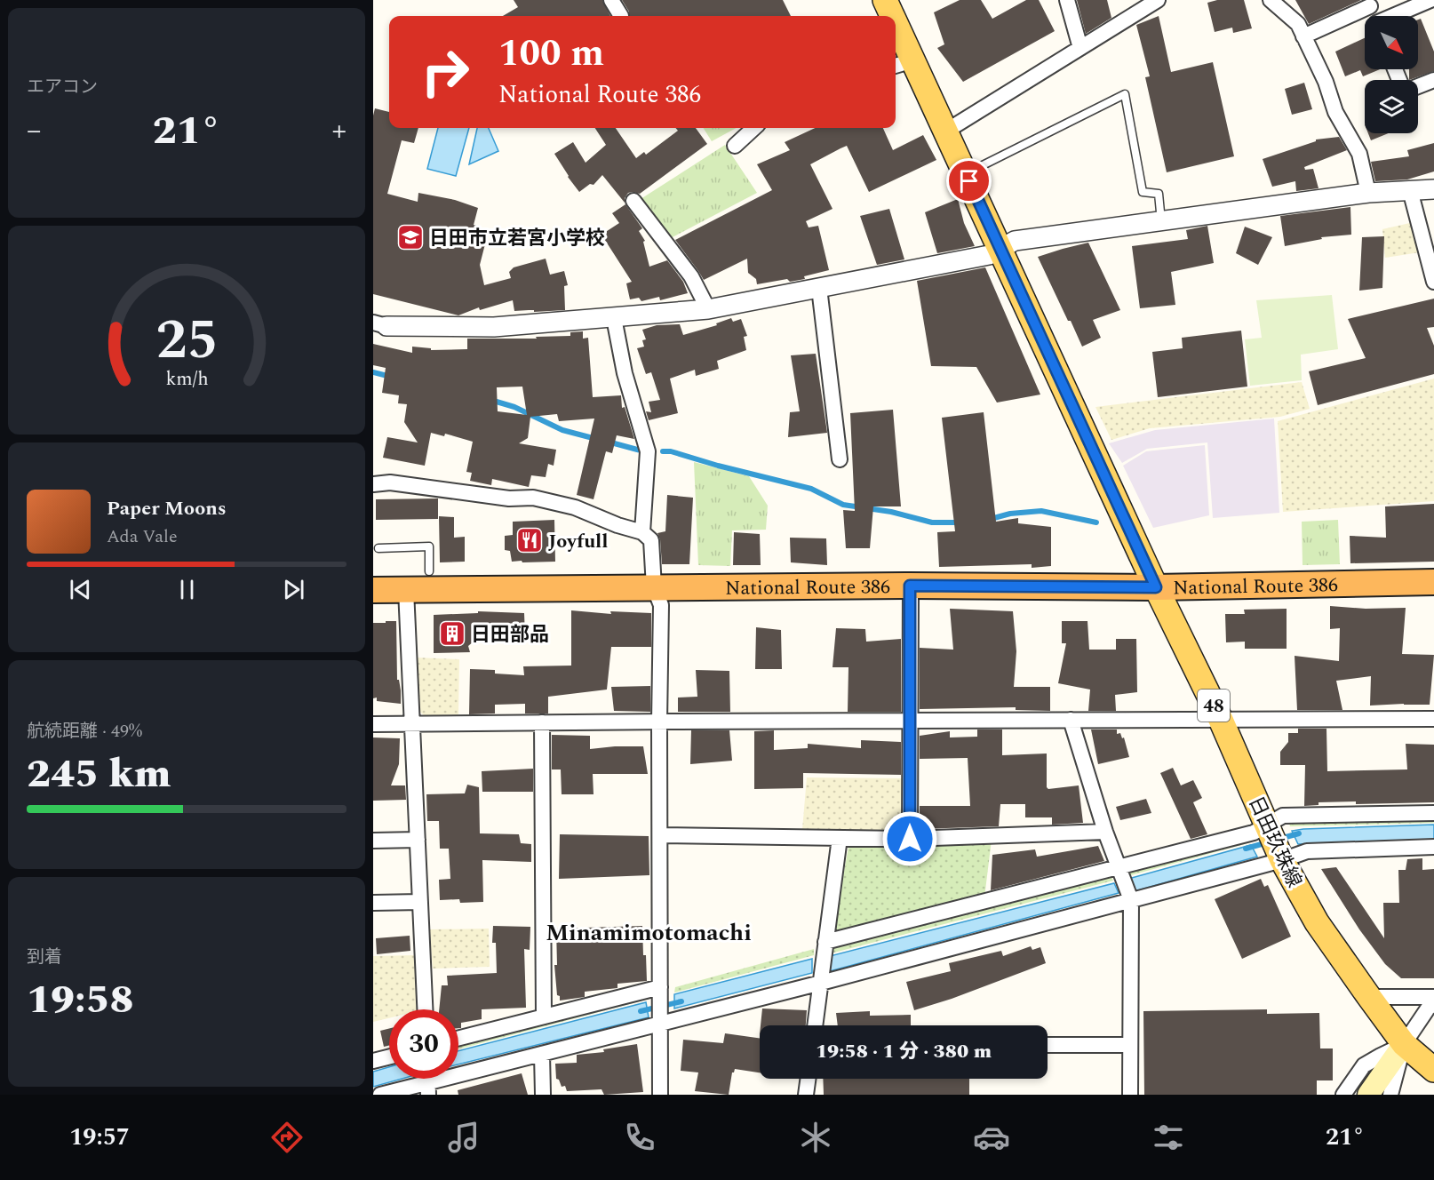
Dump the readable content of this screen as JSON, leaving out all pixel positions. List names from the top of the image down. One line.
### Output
{"streets":{"highway":["National Route 386"],"main road":["48","日田玖珠線"]},"crossings":[["National Route 386","日田玖珠線"]],"districts":["Minamimotomachi"],"places":{"school or university":["日田市立若宮小学校"],"restaurant":["Joyfull"],"building":["日田部品"]},"north":"bottom right","page":{"tile":["エアコン",["航続距離 · 49%","245 km"],["到着","19:58"]],"turn":["100 m","National Route 386"],"heat":["−","21°","+"],"song":["Paper Moons","Ada Vale"],"limit":"30","trip":"19:58 · 1 分 · 380 m","tabs":["19:57","21°"],"gauge":["25","km/h"]}}
